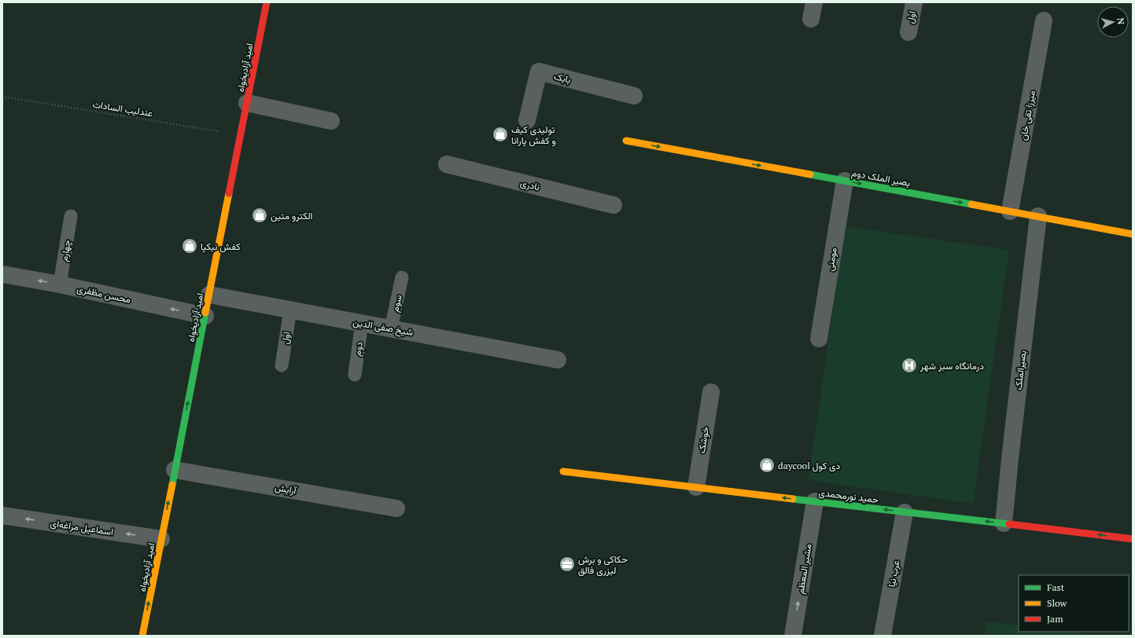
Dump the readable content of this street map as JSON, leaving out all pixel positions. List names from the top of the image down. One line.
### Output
{"streets":{"street":["اول","امید آزادیخواه","بابک","میرزا تقی خان","بصیر الملک دوم","نادری","مومنی","محسن مظفری","شیخ صفی الدین","بصیرالملک","خوشک","آرایش","حمید نورمحمدی","اسماعیل مراغه‌ای","مشیر المعظم","عرب نیا"],"lane":["چهارم","سوم","دوم"],"path":["عندلیب السادات"]},"crossings":[["اول","شیخ صفی الدین"],["امید آزادیخواه","عندلیب السادات"],["امید آزادیخواه","محسن مظفری"],["امید آزادیخواه","شیخ صفی الدین"],["امید آزادیخواه","آرایش"],["امید آزادیخواه","اسماعیل مراغه‌ای"],["میرزا تقی خان","بصیر الملک دوم"],["بصیر الملک دوم","مومنی"],["بصیر الملک دوم","بصیرالملک"],["چهارم","محسن مظفری"],["سوم","شیخ صفی الدین"],["شیخ صفی الدین","دوم"],["بصیرالملک","حمید نورمحمدی"],["خوشک","حمید نورمحمدی"],["حمید نورمحمدی","مشیر المعظم"],["حمید نورمحمدی","عرب نیا"]],"one_way":["امید آزادیخواه","بصیر الملک دوم","محسن مظفری","حمید نورمحمدی","اسماعیل مراغه‌ای","مشیر المعظم"],"places":{"shop":["تولیدی کیف و کفش پارانا","الکترو متین","کفش نیکپا","daycool دی کول"],"hospital":["درمانگاه سبز شهر"],"office":["حکاکی و برش لیزری فالق"]},"legend":["Fast","Slow","Jam"],"north":"right"}
